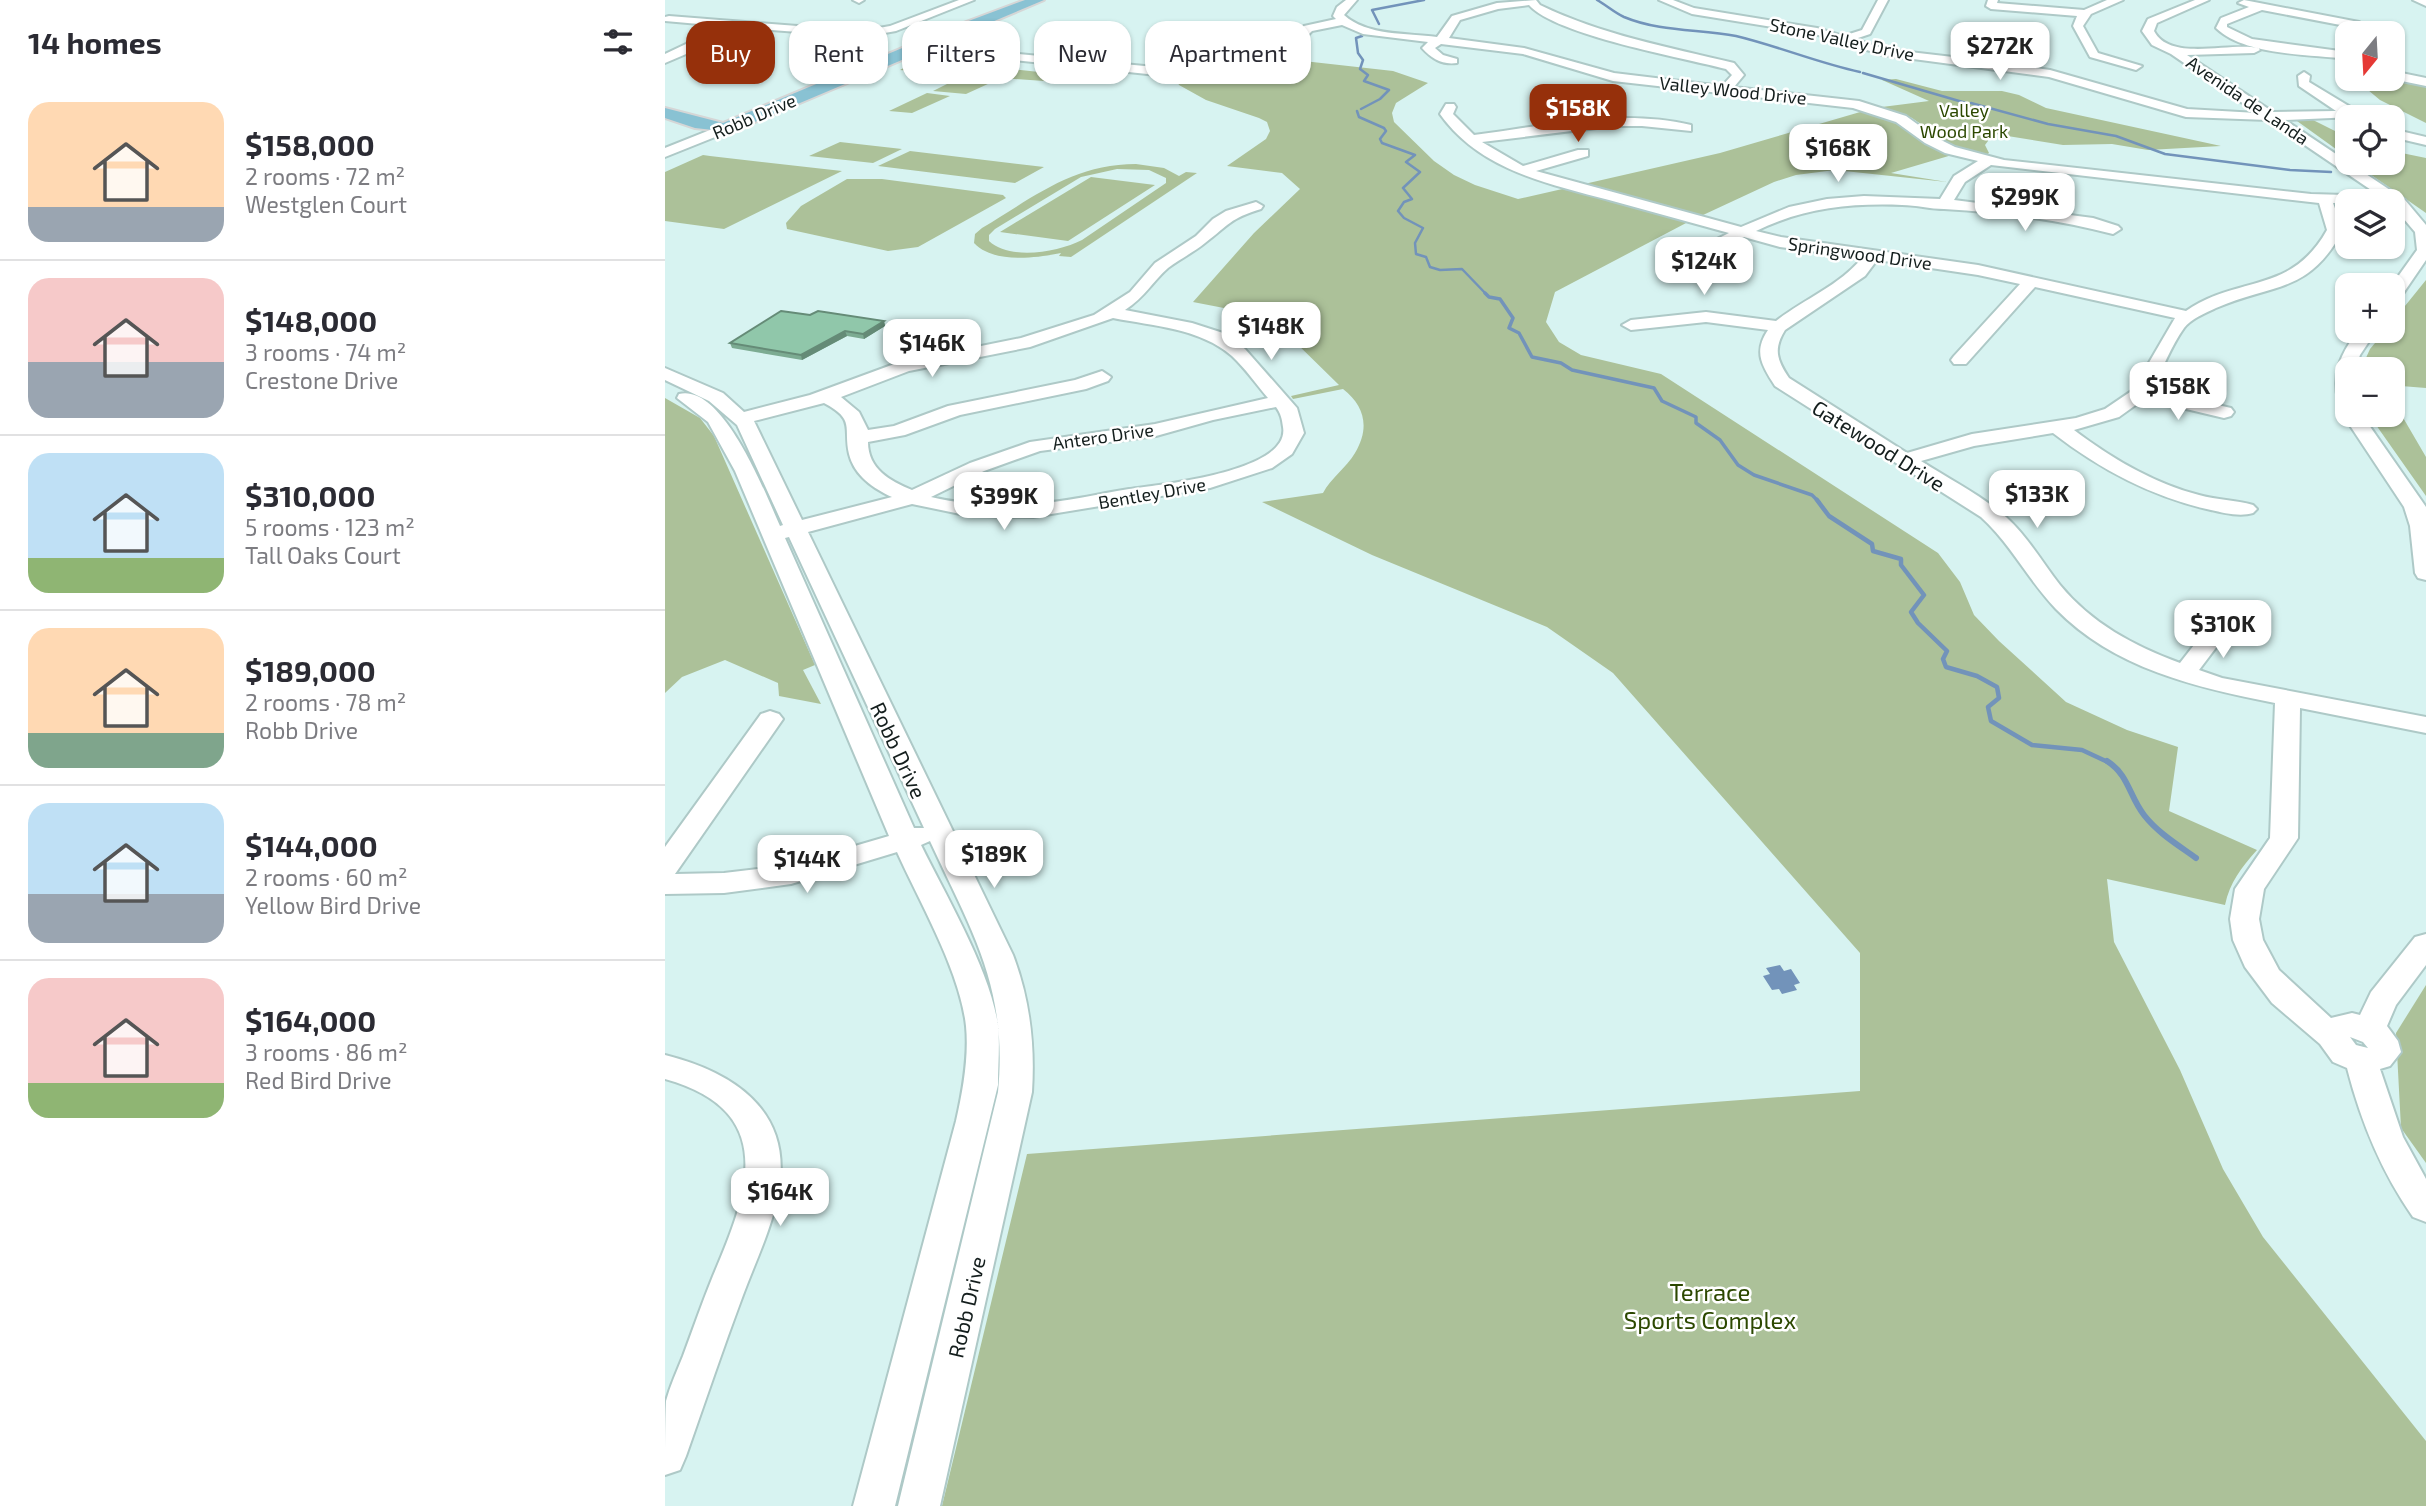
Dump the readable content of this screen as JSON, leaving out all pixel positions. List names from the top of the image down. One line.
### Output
{"streets":{"main road":["Robb Drive"],"street":["Stone Valley Drive","Valley Wood Drive","Avenida de Landa","Springwood Drive","Antero Drive","Gatewood Drive","Bentley Drive"]},"crossings":[["Stone Valley Drive","Avenida de Landa"],["Robb Drive","Antero Drive"],["Antero Drive","Bentley Drive"]],"parks":["Valley Wood Park","Terrace Sports Complex"],"north":"bottom","page":{"heading":"14 homes","map_buttons":["+","−"],"chip":["Buy","Rent","Filters","New","Apartment"],"price":["$272K","$158K","$168K","$299K","$124K","$148K","$146K","$158K","$133K","$399K","$310K","$189K","$144K","$164K"],"list":[{"name":"$158,000","note":"2 rooms · 72 m² · Westglen Court"},{"name":"$148,000","note":"3 rooms · 74 m² · Crestone Drive"},{"name":"$310,000","note":"5 rooms · 123 m² · Tall Oaks Court"},{"name":"$189,000","note":"2 rooms · 78 m² · Robb Drive"},{"name":"$144,000","note":"2 rooms · 60 m² · Yellow Bird Drive"},{"name":"$164,000","note":"3 rooms · 86 m² · Red Bird Drive"}]}}
